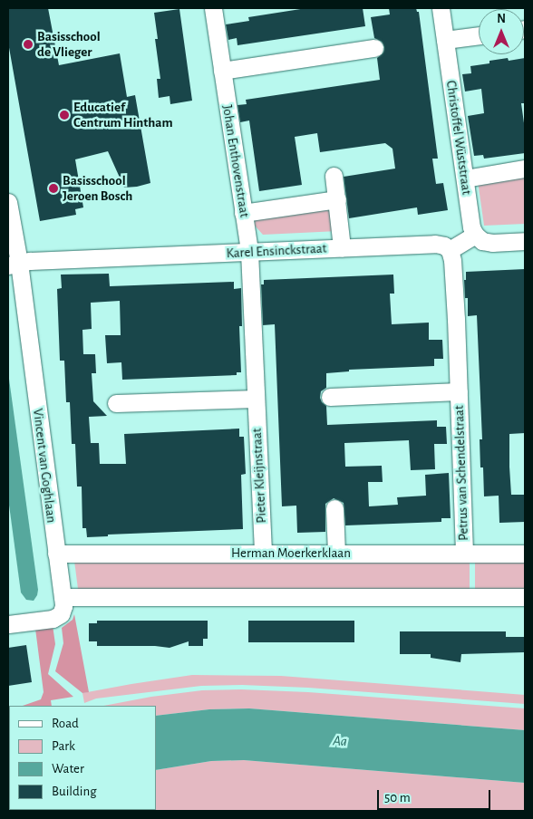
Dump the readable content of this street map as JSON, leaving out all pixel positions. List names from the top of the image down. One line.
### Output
{"streets":{"street":["Christoffel Wüststraat","Johan Enthovenstraat","Karel Ensinckstraat","Vincent van Goghlaan","Petrus van Schendelstraat","Pieter Kleijnstraat","Herman Moerkerklaan"]},"crossings":[["Johan Enthovenstraat","Karel Ensinckstraat"],["Johan Enthovenstraat","Pieter Kleijnstraat"],["Karel Ensinckstraat","Vincent van Goghlaan"],["Karel Ensinckstraat","Petrus van Schendelstraat"],["Karel Ensinckstraat","Pieter Kleijnstraat"],["Vincent van Goghlaan","Herman Moerkerklaan"],["Petrus van Schendelstraat","Herman Moerkerklaan"],["Pieter Kleijnstraat","Herman Moerkerklaan"]],"water":["Aa"],"places":["Basisschool de Vlieger","Educatief Centrum Hintham","Basisschool Jeroen Bosch"],"legend":["Road","Park","Water","Building"],"scale_bar":"50 m","north":"top"}
